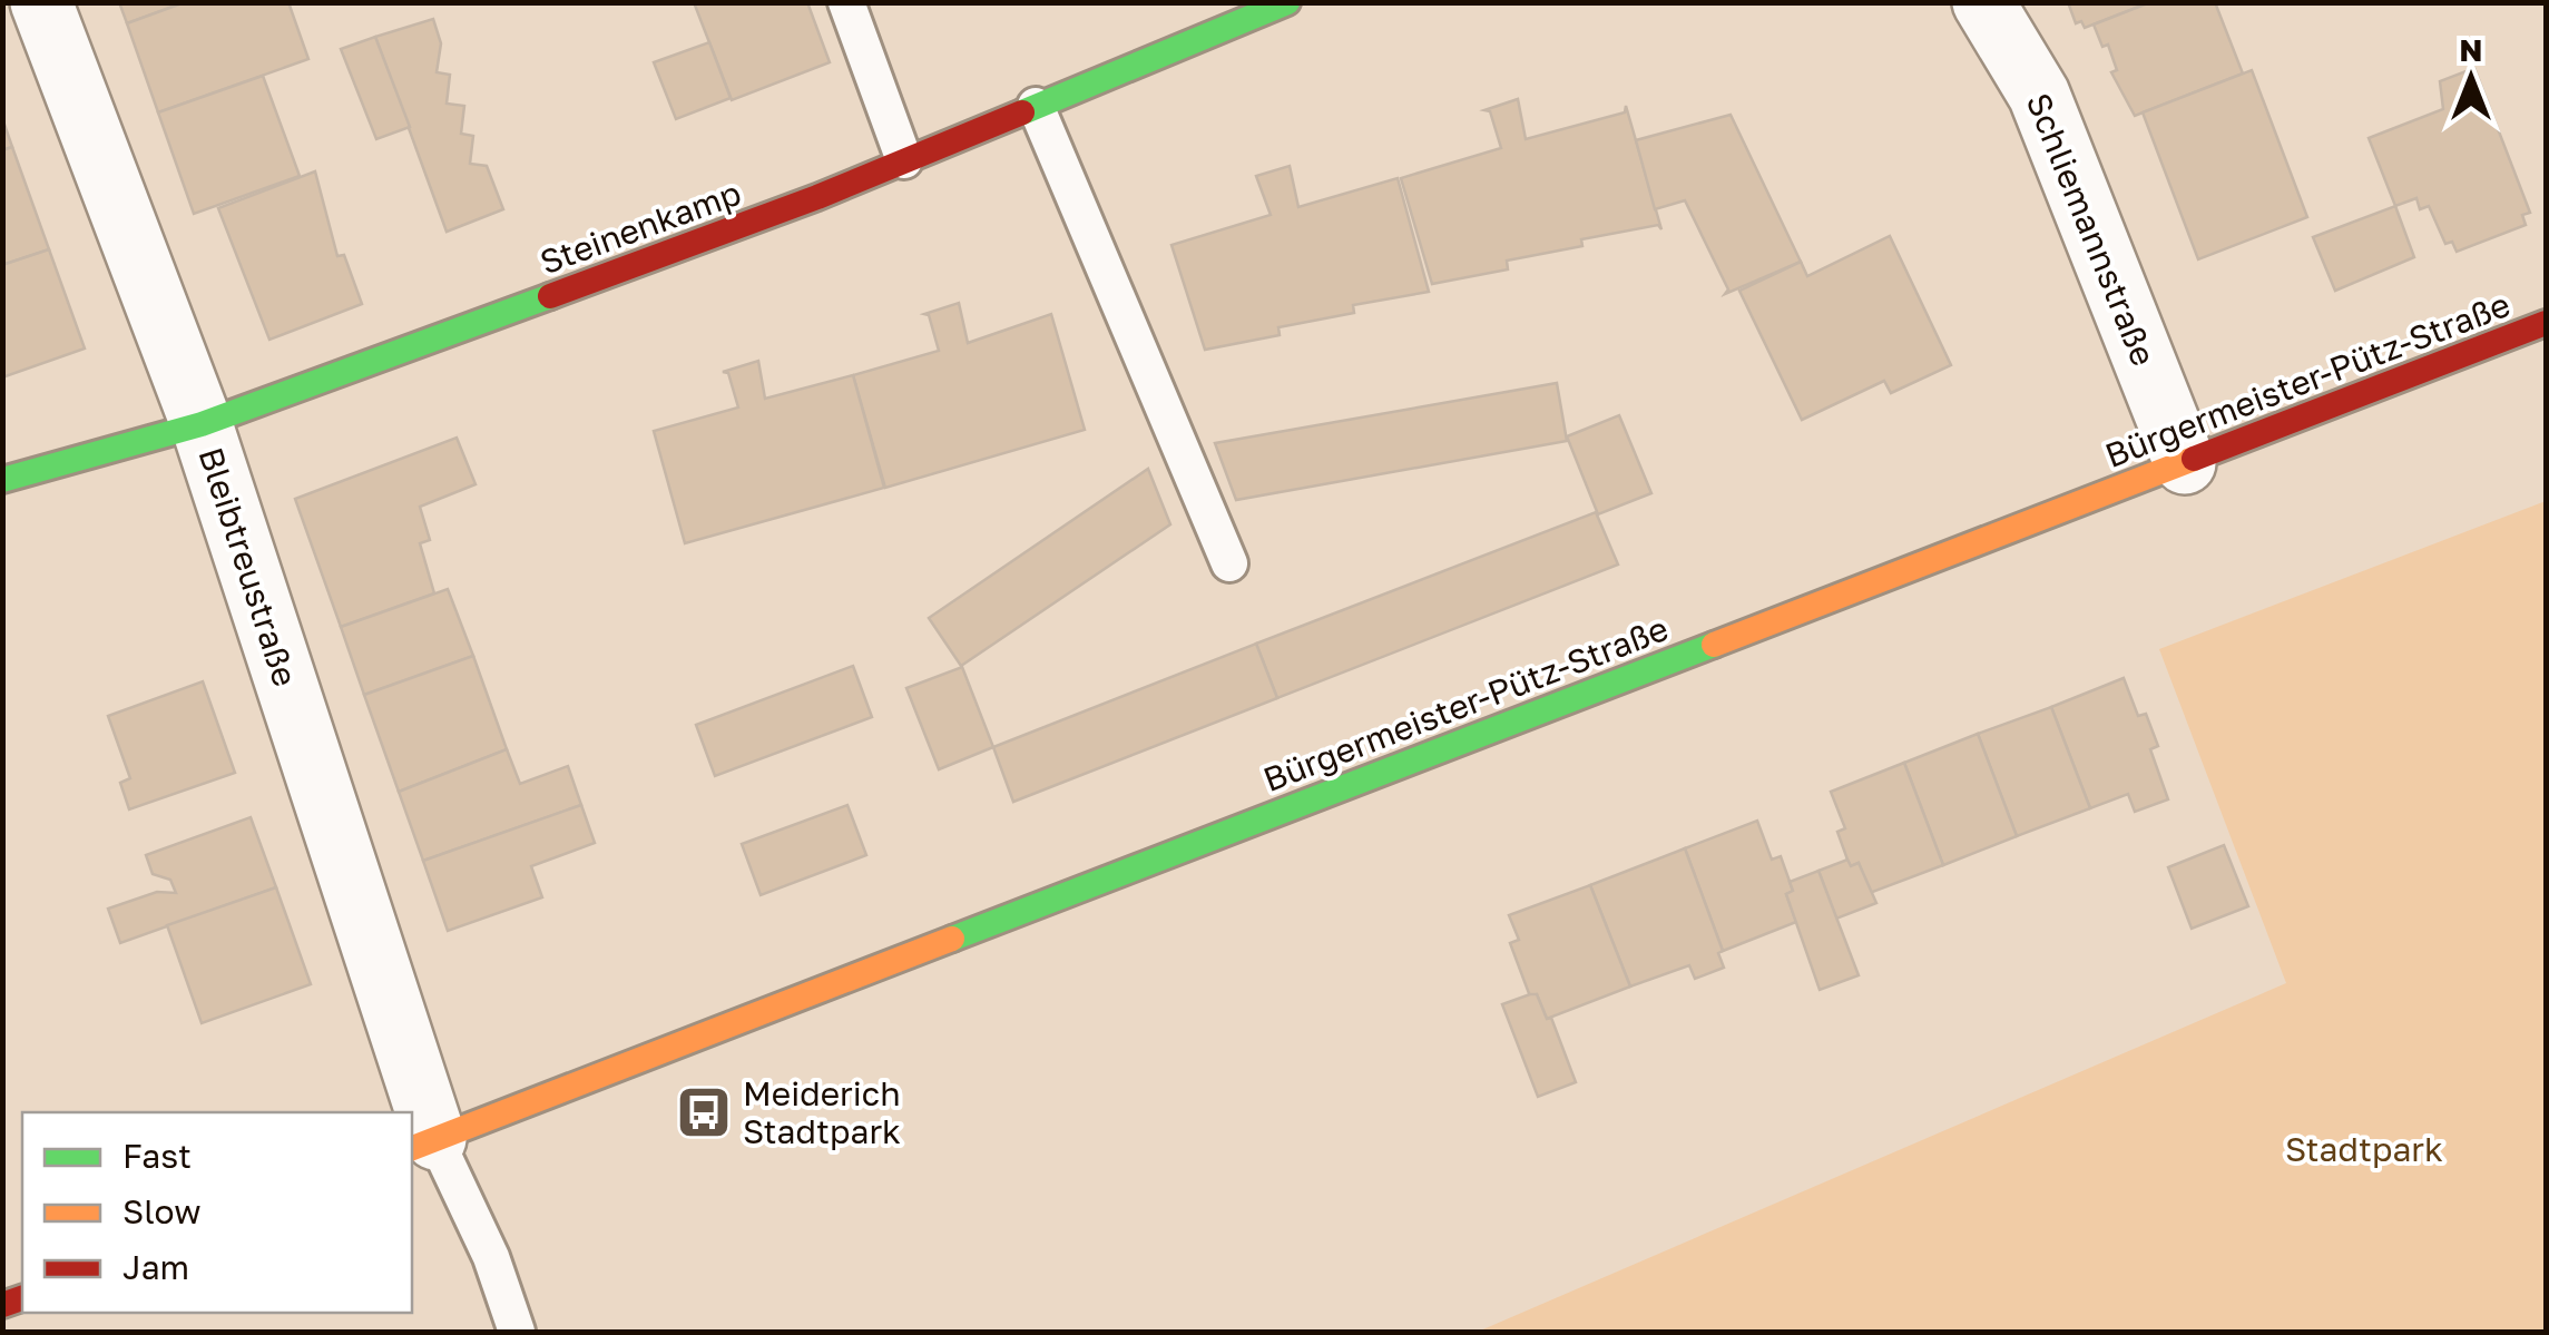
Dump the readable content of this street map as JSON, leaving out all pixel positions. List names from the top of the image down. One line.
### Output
{"streets":{"main road":["Steinenkamp","Bürgermeister-Pütz-Straße"],"street":["Schliemannstraße","Bleibtreustraße"]},"crossings":[["Steinenkamp","Bleibtreustraße"],["Schliemannstraße","Bürgermeister-Pütz-Straße"],["Bürgermeister-Pütz-Straße","Bleibtreustraße"]],"parks":["Stadtpark"],"places":{"bus stop":["Meiderich Stadtpark"]},"legend":["Fast","Slow","Jam"],"north":"top"}
